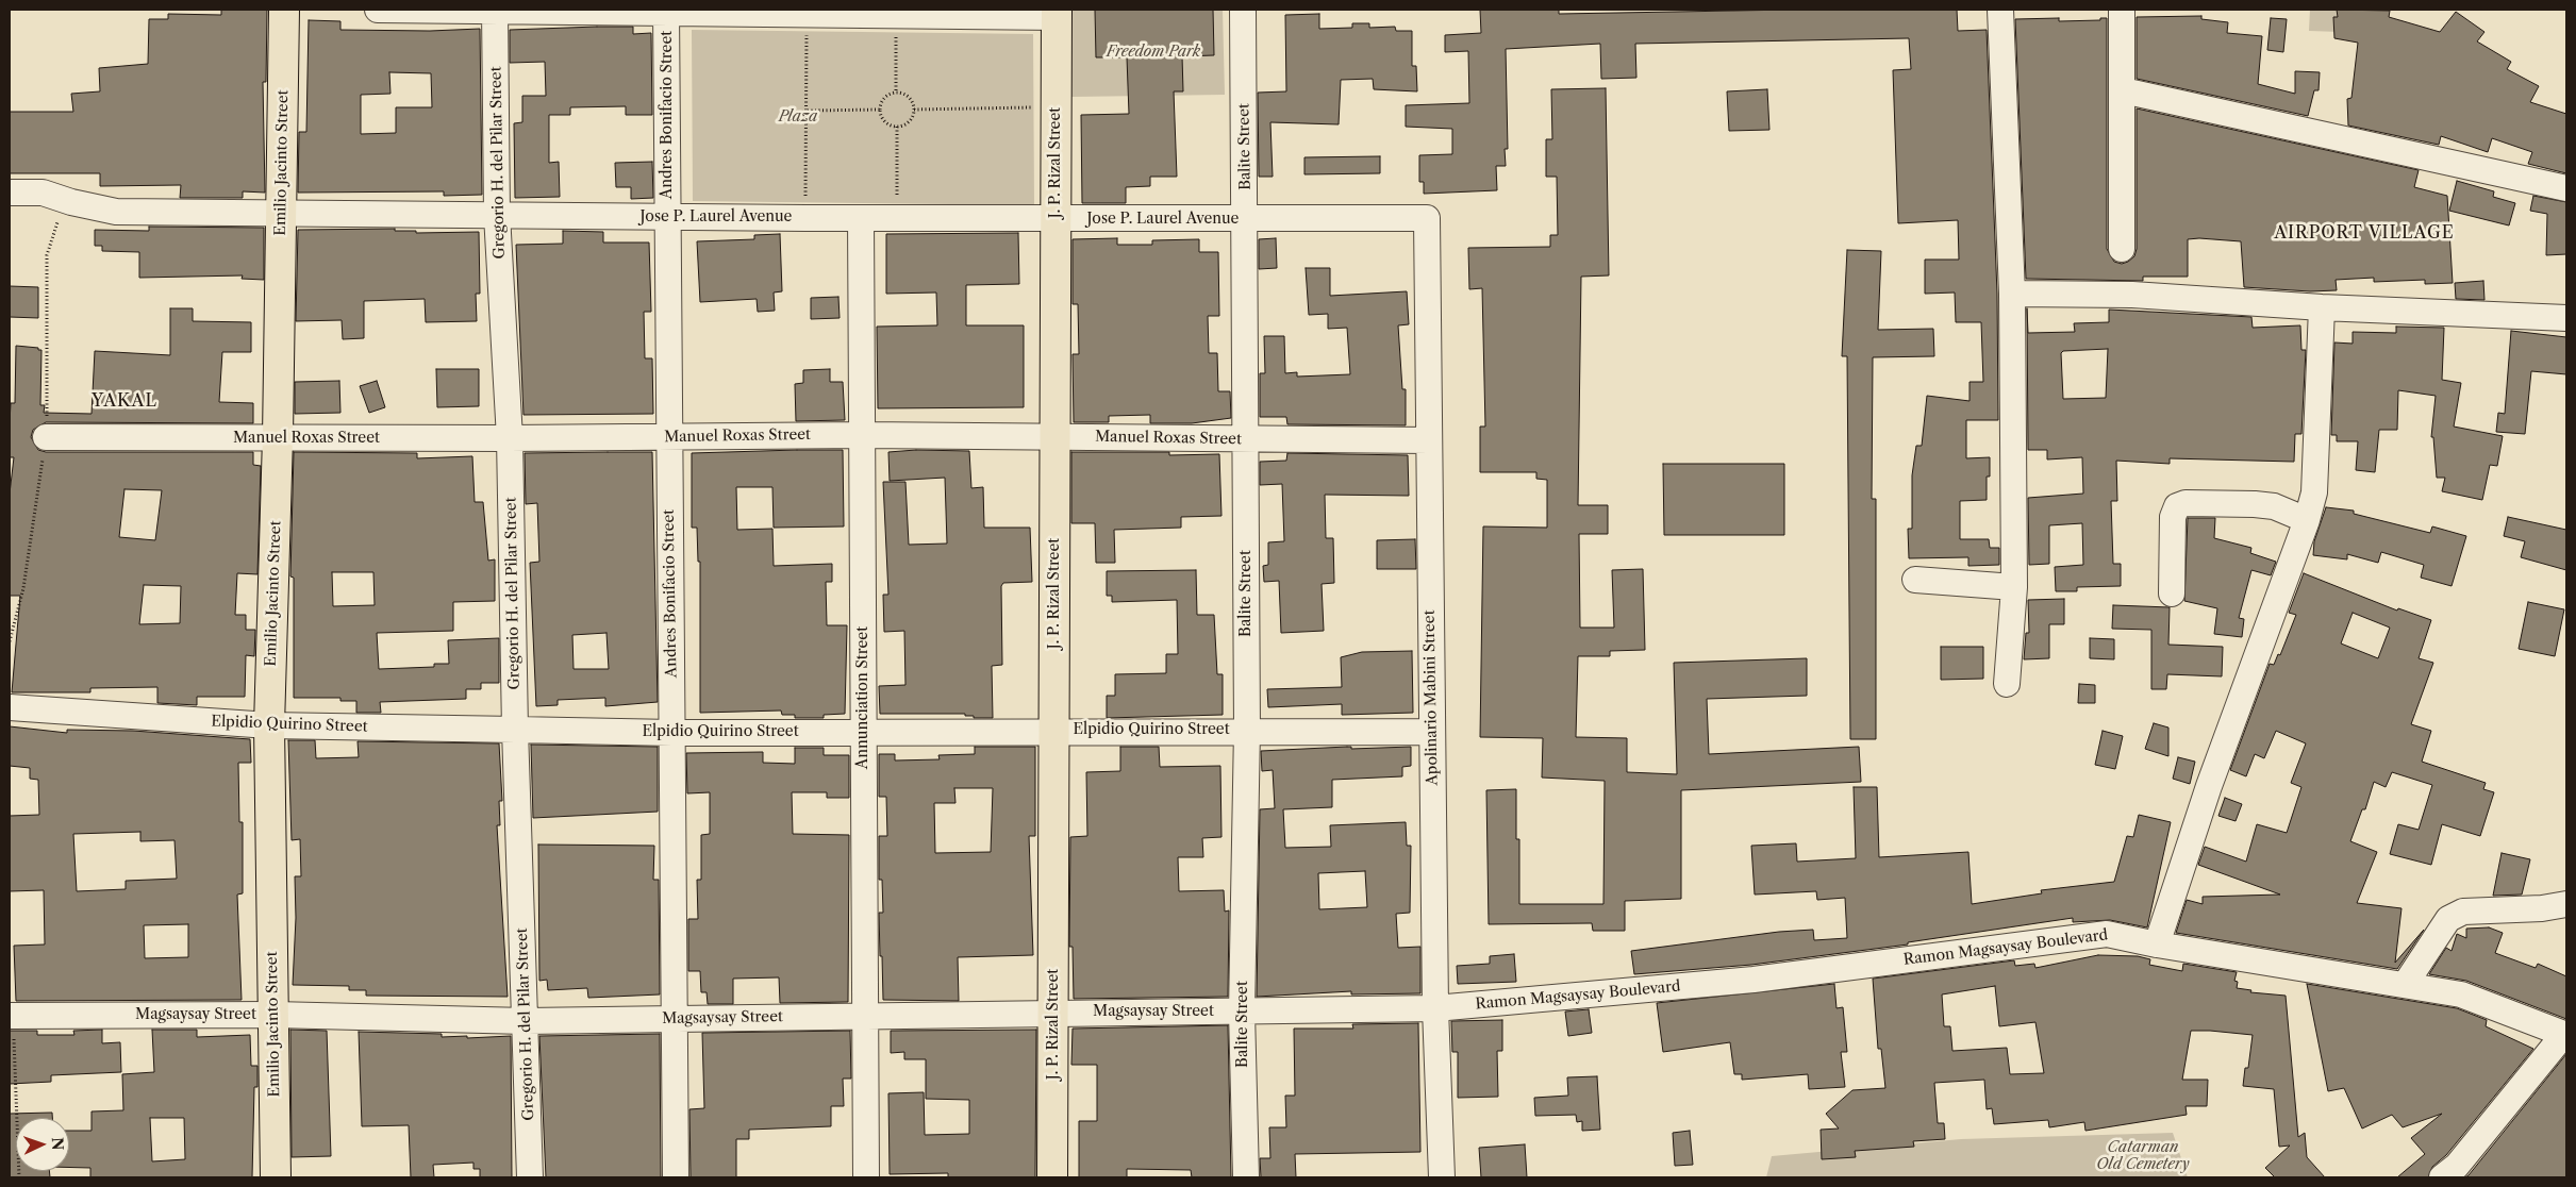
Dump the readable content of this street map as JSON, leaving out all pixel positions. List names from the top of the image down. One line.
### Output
{"streets":{"main road":["Emilio Jacinto Street","J. P. Rizal Street"],"street":["Andres Bonifacio Street","Balite Street","Gregorio H. del Pilar Street","Jose P. Laurel Avenue","Manuel Roxas Street","Annunciation Street","Apolinario Mabini Street","Elpidio Quirino Street","Ramon Magsaysay Boulevard","Magsaysay Street"]},"crossings":[["Andres Bonifacio Street","Jose P. Laurel Avenue"],["Andres Bonifacio Street","Manuel Roxas Street"],["Andres Bonifacio Street","Elpidio Quirino Street"],["Andres Bonifacio Street","Magsaysay Street"],["Balite Street","Jose P. Laurel Avenue"],["Balite Street","Manuel Roxas Street"],["Balite Street","Elpidio Quirino Street"],["Balite Street","Magsaysay Street"],["Emilio Jacinto Street","Jose P. Laurel Avenue"],["Emilio Jacinto Street","Manuel Roxas Street"],["Emilio Jacinto Street","Elpidio Quirino Street"],["Emilio Jacinto Street","Magsaysay Street"],["Gregorio H. del Pilar Street","Jose P. Laurel Avenue"],["Gregorio H. del Pilar Street","Manuel Roxas Street"],["Gregorio H. del Pilar Street","Elpidio Quirino Street"],["Gregorio H. del Pilar Street","Magsaysay Street"],["J. P. Rizal Street","Jose P. Laurel Avenue"],["J. P. Rizal Street","Manuel Roxas Street"],["J. P. Rizal Street","Elpidio Quirino Street"],["J. P. Rizal Street","Magsaysay Street"],["Jose P. Laurel Avenue","Annunciation Street"],["Jose P. Laurel Avenue","Apolinario Mabini Street"],["Manuel Roxas Street","Annunciation Street"],["Manuel Roxas Street","Apolinario Mabini Street"],["Annunciation Street","Elpidio Quirino Street"],["Annunciation Street","Magsaysay Street"],["Apolinario Mabini Street","Elpidio Quirino Street"],["Apolinario Mabini Street","Ramon Magsaysay Boulevard"],["Apolinario Mabini Street","Magsaysay Street"],["Ramon Magsaysay Boulevard","Magsaysay Street"]],"districts":["AIRPORT VILLAGE","YAKAL"],"parks":["Freedom Park","Plaza","Catarman Old Cemetery"],"north":"right"}
